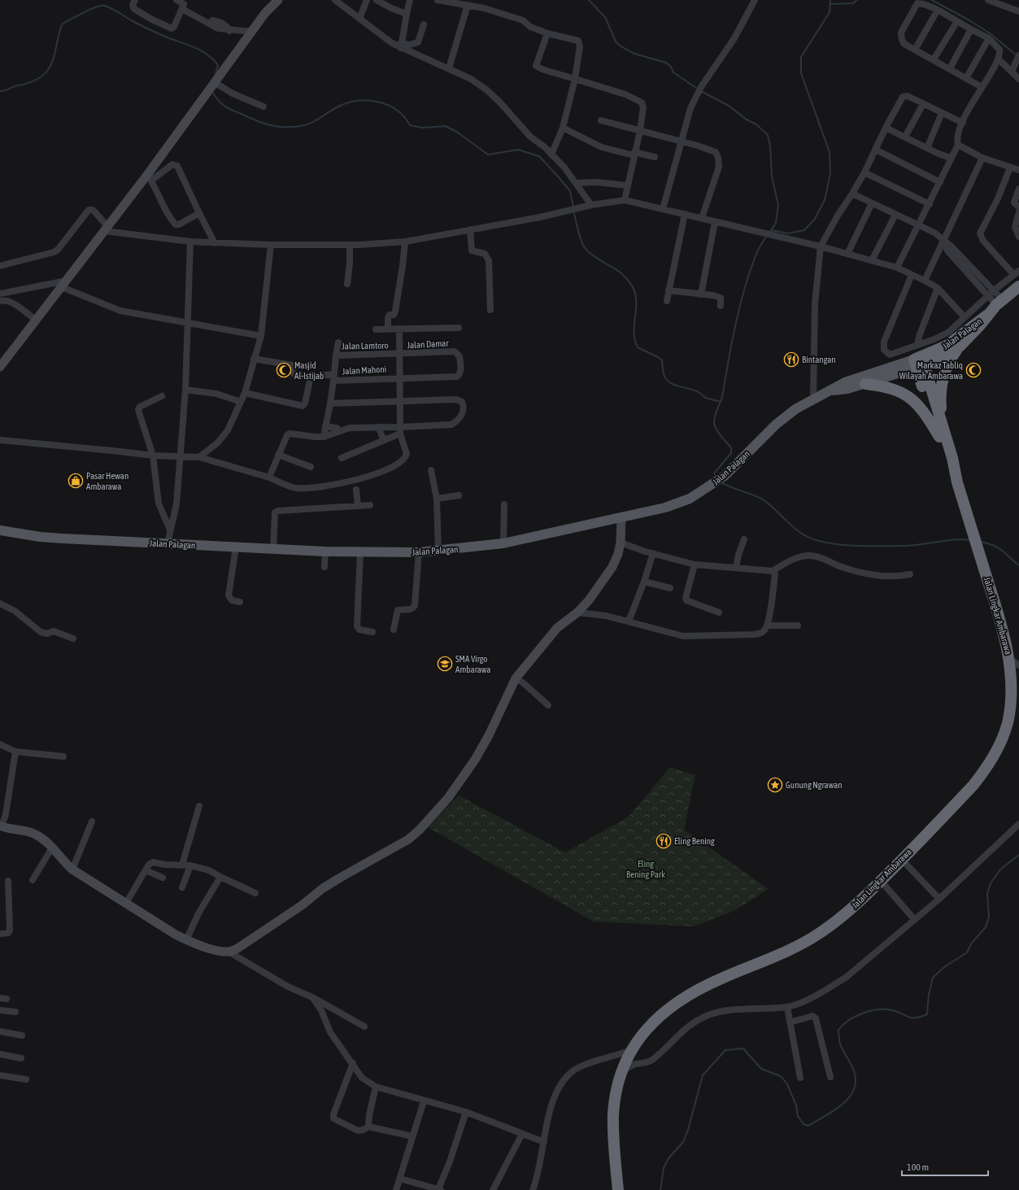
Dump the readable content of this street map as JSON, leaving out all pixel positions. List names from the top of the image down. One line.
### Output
{"streets":{"highway":["Jalan Palagan","Jalan Lingkar Ambarawa"],"street":["Jalan Damar","Jalan Lamtoro","Jalan Mahoni"]},"crossings":[["Jalan Palagan","Jalan Lingkar Ambarawa"],["Jalan Damar","Jalan Lamtoro"],["Jalan Damar","Jalan Mahoni"],["Jalan Lamtoro","Jalan Mahoni"]],"parks":["Eling Bening Park"],"places":{"restaurant":["Bintangan","Eling Bening"],"mosque":["Masjid Al-Istijab","Markaz Tabliq Wilayah Ambarawa"],"shop":["Pasar Hewan Ambarawa"],"school or university":["SMA Virgo Ambarawa"],"place":["Gunung Ngrawan"]},"scale_bar":"100 m"}
